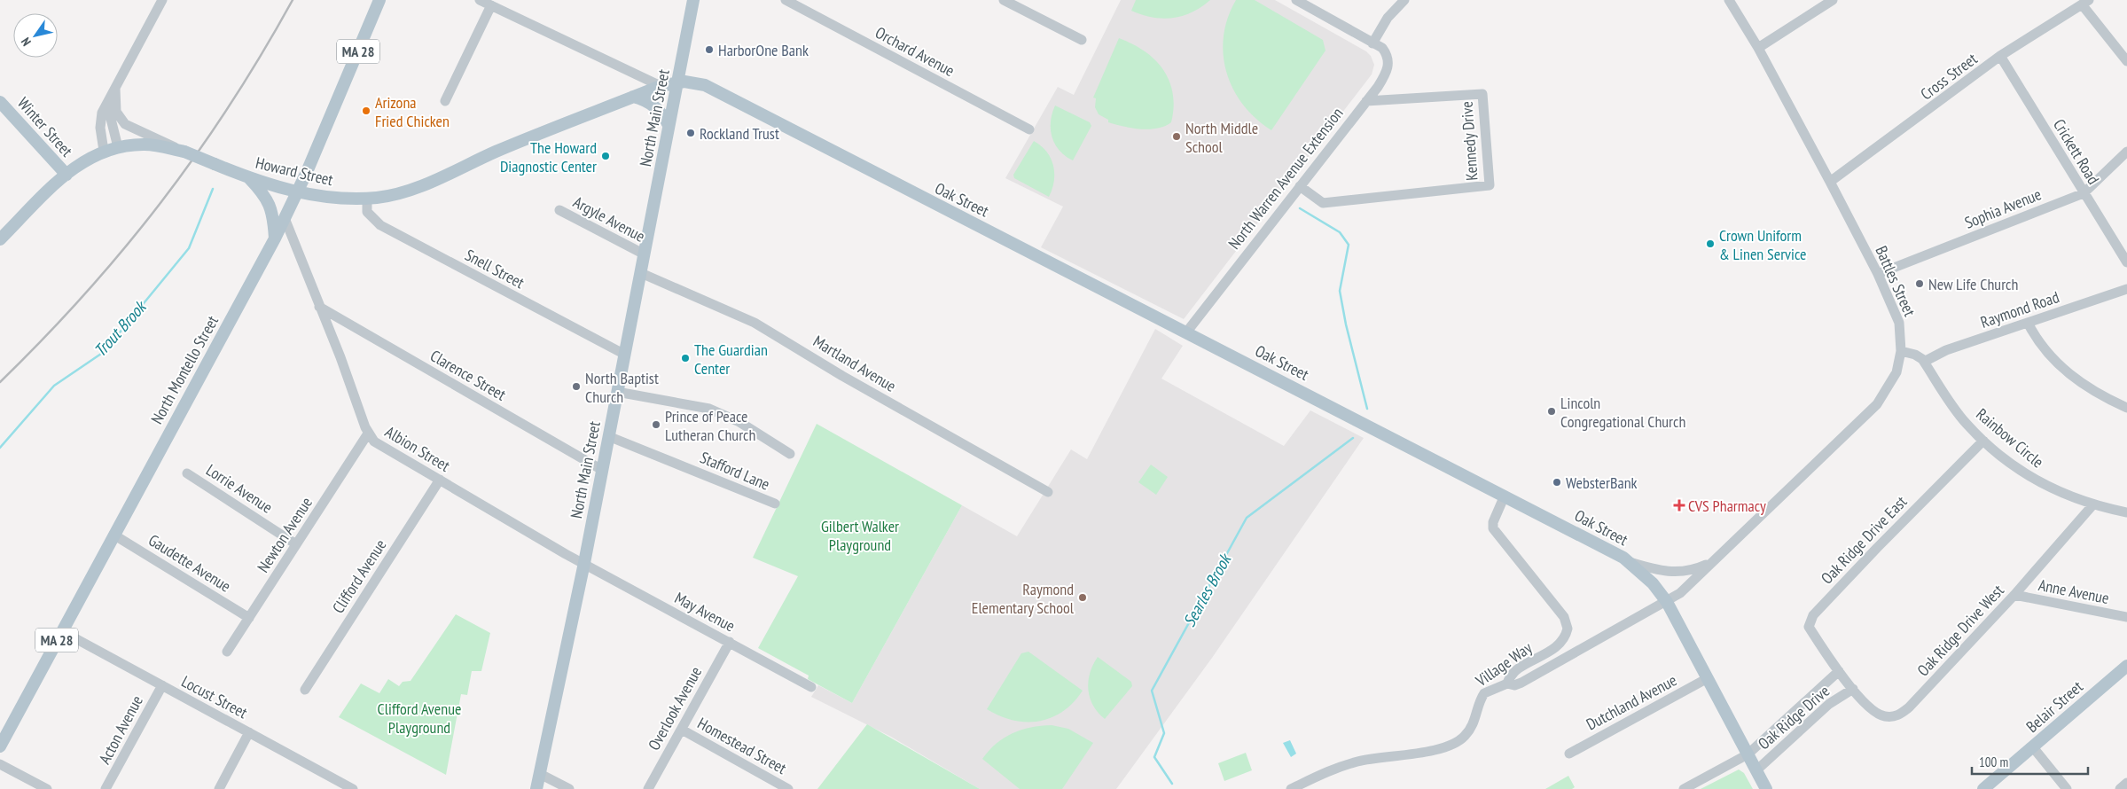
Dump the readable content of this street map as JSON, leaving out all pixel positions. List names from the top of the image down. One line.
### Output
{"streets":{"main road":["MA 28","North Main Street","Winter Street","Howard Street","Oak Street","North Montello Street","Belair Street"],"street":["Orchard Avenue","Cross Street","Kennedy Drive","Crickett Road","North Warren Avenue Extension","Sophia Avenue","Argyle Avenue","Snell Street","Battles Street","Raymond Road","Martland Avenue","Clarence Street","Rainbow Circle","Albion Street","Stafford Lane","Lorrie Avenue","Newton Avenue","Oak Ridge Drive East","Gaudette Avenue","Clifford Avenue","Anne Avenue","May Avenue","Oak Ridge Drive West","Village Way","Locust Street","Dutchland Avenue","Overlook Avenue","Oak Ridge Drive","Acton Avenue","Homestead Street"]},"crossings":[["Cross Street","Crickett Road"],["Cross Street","Battles Street"],["North Main Street","Howard Street"],["North Main Street","Oak Street"],["North Main Street","Argyle Avenue"],["North Main Street","Snell Street"],["North Main Street","Martland Avenue"],["North Main Street","Clarence Street"],["North Main Street","Albion Street"],["North Main Street","Stafford Lane"],["North Main Street","May Avenue"],["Winter Street","Howard Street"],["Kennedy Drive","North Warren Avenue Extension"],["Crickett Road","Sophia Avenue"],["Howard Street","Oak Street"],["Howard Street","Snell Street"],["Howard Street","North Montello Street"],["North Warren Avenue Extension","Oak Street"],["Oak Street","Battles Street"],["Oak Street","Village Way"],["Oak Street","Dutchland Avenue"],["Oak Street","Oak Ridge Drive"],["Sophia Avenue","Battles Street"],["Battles Street","Village Way"],["Raymond Road","Rainbow Circle"],["North Montello Street","Albion Street"],["North Montello Street","Gaudette Avenue"],["North Montello Street","Locust Street"],["Clarence Street","Albion Street"],["Rainbow Circle","Oak Ridge Drive East"],["Rainbow Circle","Oak Ridge Drive West"],["Albion Street","Newton Avenue"],["Albion Street","Clifford Avenue"],["Albion Street","May Avenue"],["Lorrie Avenue","Newton Avenue"],["Newton Avenue","Gaudette Avenue"],["Oak Ridge Drive East","Oak Ridge Drive West"],["Oak Ridge Drive East","Oak Ridge Drive"],["Anne Avenue","Oak Ridge Drive West"],["May Avenue","Overlook Avenue"],["Oak Ridge Drive West","Oak Ridge Drive"],["Locust Street","Acton Avenue"],["Overlook Avenue","Homestead Street"]],"water":["Trout Brook","Searles Brook"],"parks":["Gilbert Walker Playground","Clifford Avenue Playground"],"places":{"other":["HarborOne Bank","Arizona Fried Chicken","Rockland Trust","North Middle School","The Howard Diagnostic Center","Crown Uniform & Linen Service","New Life Church","The Guardian Center","North Baptist Church","Lincoln Congregational Church","Prince of Peace Lutheran Church","WebsterBank","Raymond Elementary School"],"health":["CVS Pharmacy"]},"scale_bar":"100 m","north":"bottom left"}
